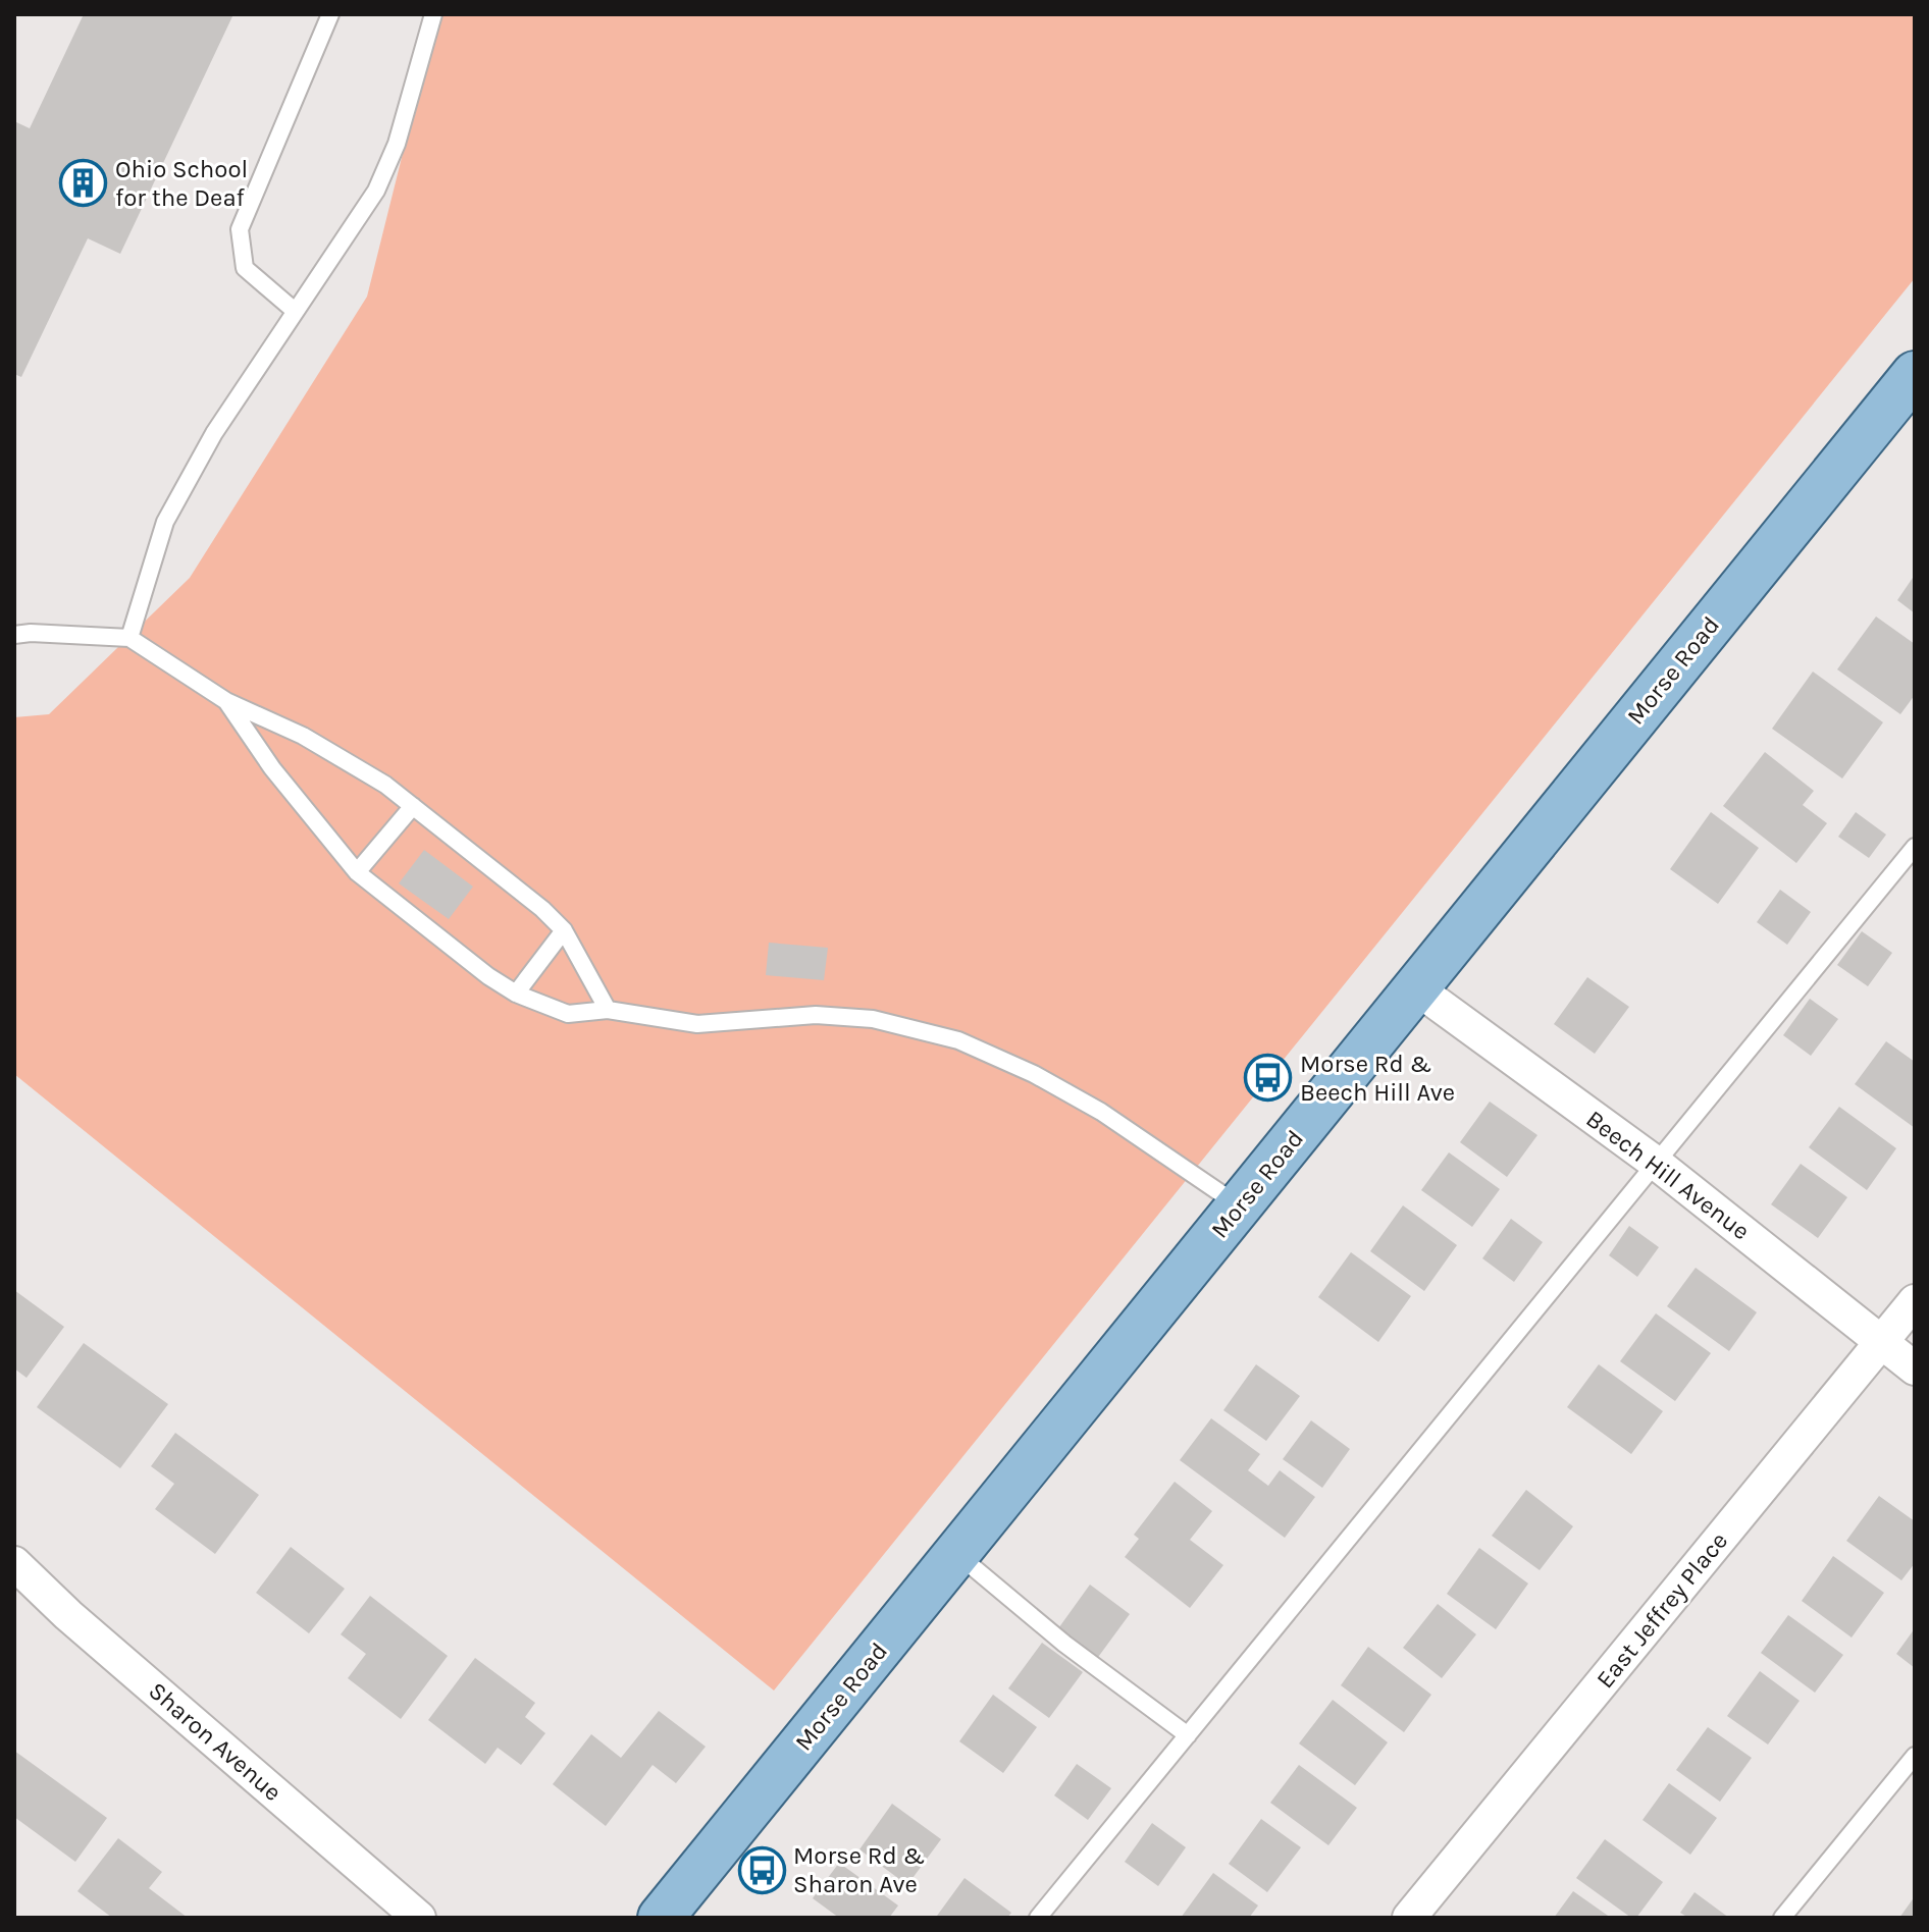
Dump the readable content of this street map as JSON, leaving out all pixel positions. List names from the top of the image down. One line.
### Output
{"streets":{"main road":["Morse Road"],"street":["Beech Hill Avenue","East Jeffrey Place","Sharon Avenue"]},"crossings":[["Morse Road","Beech Hill Avenue"],["Beech Hill Avenue","East Jeffrey Place"]],"places":{"building":["Ohio School for the Deaf"],"bus stop":["Morse Rd & Beech Hill Ave","Morse Rd & Sharon Ave"]}}
